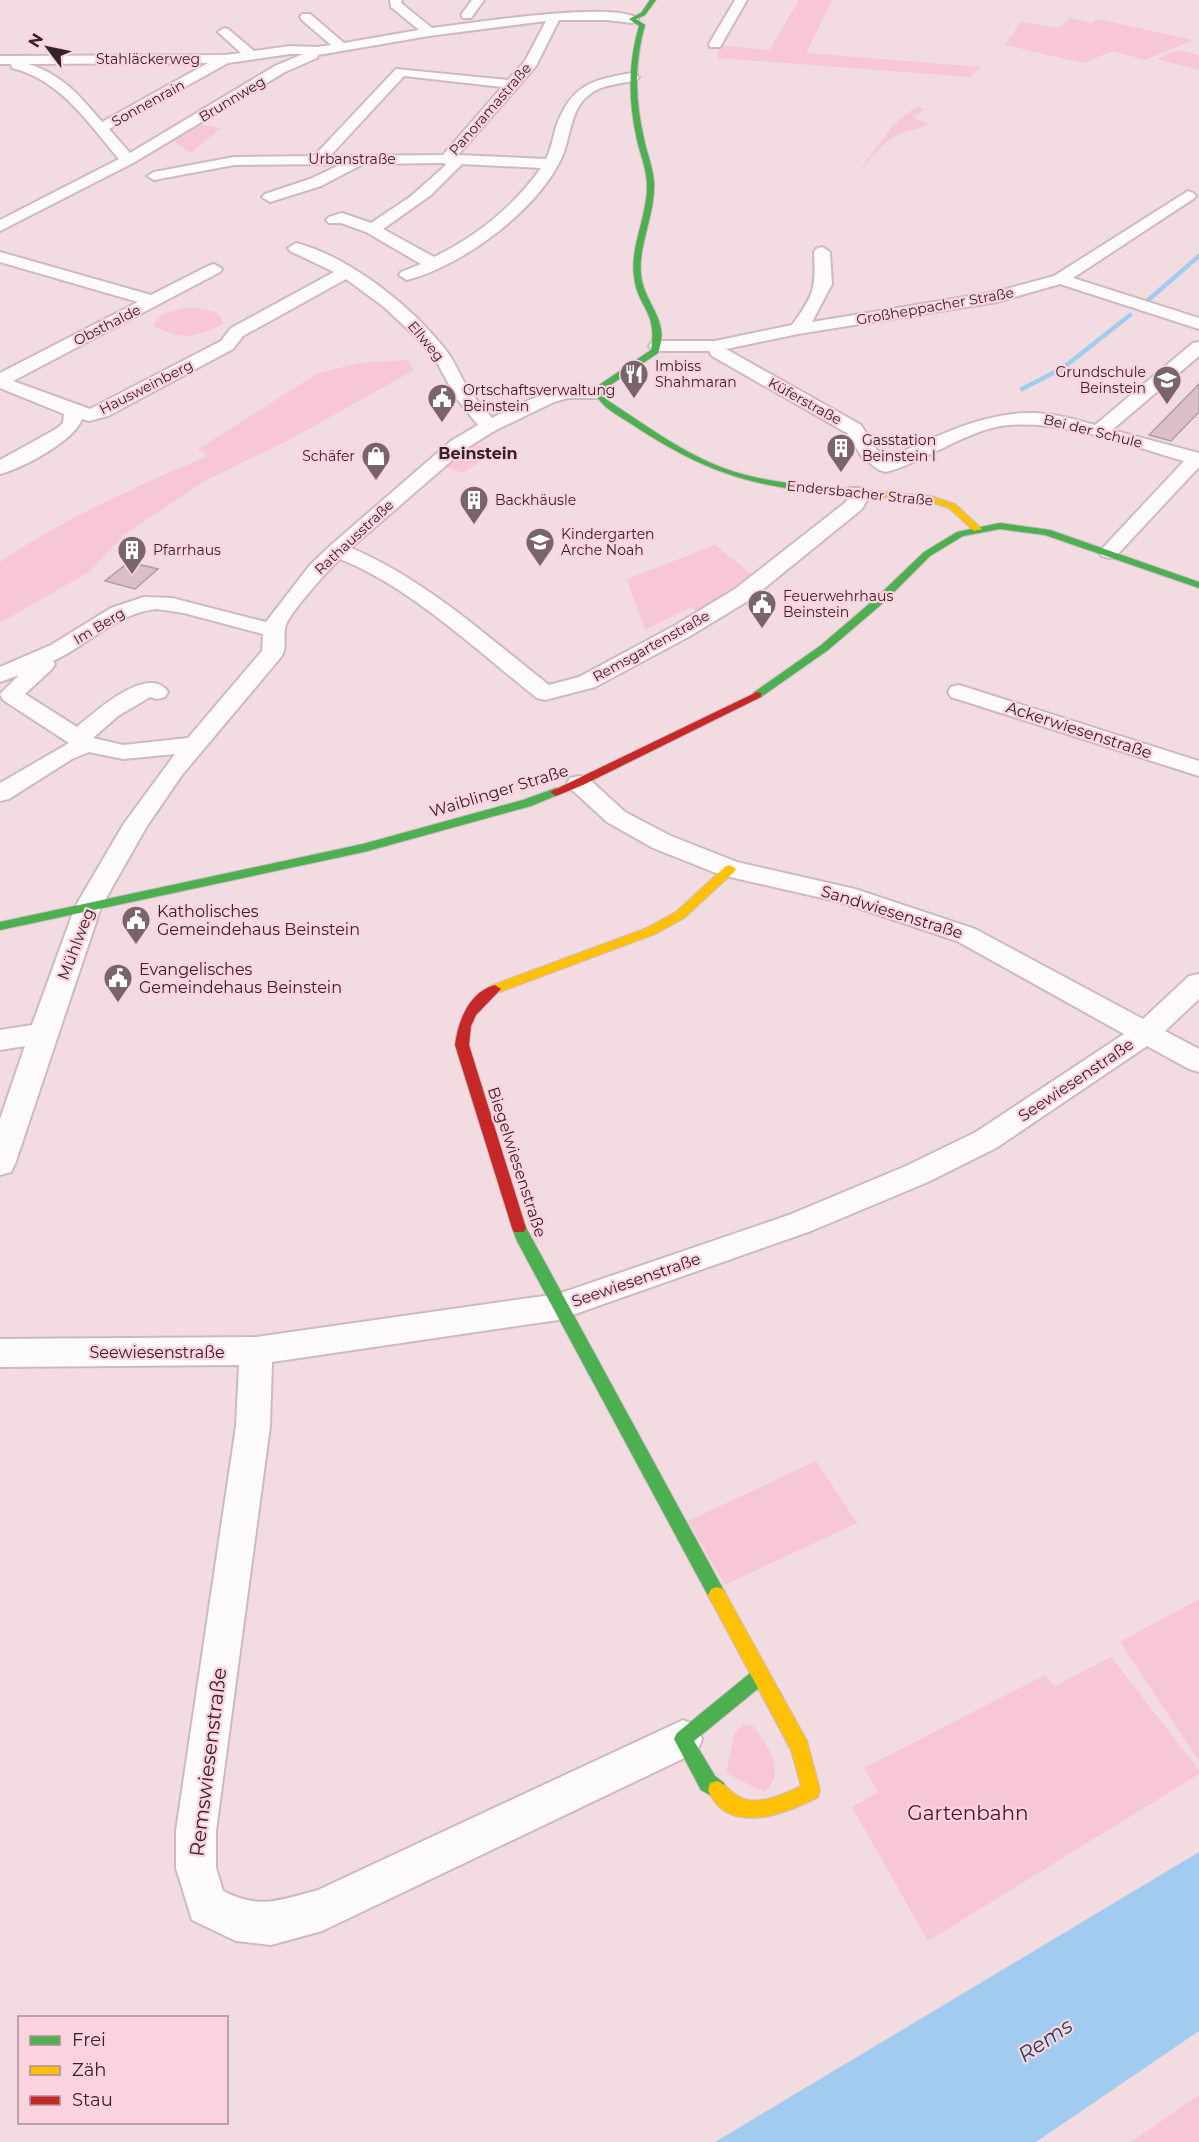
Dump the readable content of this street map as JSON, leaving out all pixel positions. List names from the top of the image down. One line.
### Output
{"streets":{"street":["Stahläckerweg","Brunnweg","Sonnenrain","Panoramastraße","Urbanstraße","Großheppacher Straße","Obsthalde","Ellweg","Hausweinberg","Küferstraße","Bei der Schule","Endersbacher Straße","Rathausstraße","Im Berg","Remsgartenstraße","Ackerwiesenstraße","Waiblinger Straße","Sandwiesenstraße","Mühlweg","Seewiesenstraße","Biegelwiesenstraße","Remswiesenstraße"]},"crossings":[["Stahläckerweg","Brunnweg"],["Stahläckerweg","Sonnenrain"],["Brunnweg","Sonnenrain"],["Brunnweg","Panoramastraße"],["Panoramastraße","Urbanstraße"],["Großheppacher Straße","Küferstraße"],["Ellweg","Hausweinberg"],["Ellweg","Rathausstraße"],["Küferstraße","Bei der Schule"],["Endersbacher Straße","Rathausstraße"],["Endersbacher Straße","Remsgartenstraße"],["Endersbacher Straße","Waiblinger Straße"],["Rathausstraße","Im Berg"],["Rathausstraße","Remsgartenstraße"],["Rathausstraße","Mühlweg"],["Waiblinger Straße","Sandwiesenstraße"],["Waiblinger Straße","Mühlweg"],["Sandwiesenstraße","Seewiesenstraße"],["Sandwiesenstraße","Biegelwiesenstraße"],["Seewiesenstraße","Biegelwiesenstraße"],["Seewiesenstraße","Remswiesenstraße"],["Biegelwiesenstraße","Remswiesenstraße"]],"districts":["Beinstein"],"water":["Rems"],"parks":["Gartenbahn"],"places":{"restaurant":["Imbiss Shahmaran"],"school or university":["Grundschule Beinstein","Kindergarten Arche Noah"],"public building":["Ortschaftsverwaltung Beinstein","Feuerwehrhaus Beinstein","Katholisches Gemeindehaus Beinstein","Evangelisches Gemeindehaus Beinstein"],"building":["Gasstation Beinstein I","Backhäusle","Pfarrhaus"],"shop":["Schäfer"]},"legend":["Frei","Zäh","Stau"],"north":"top left"}
